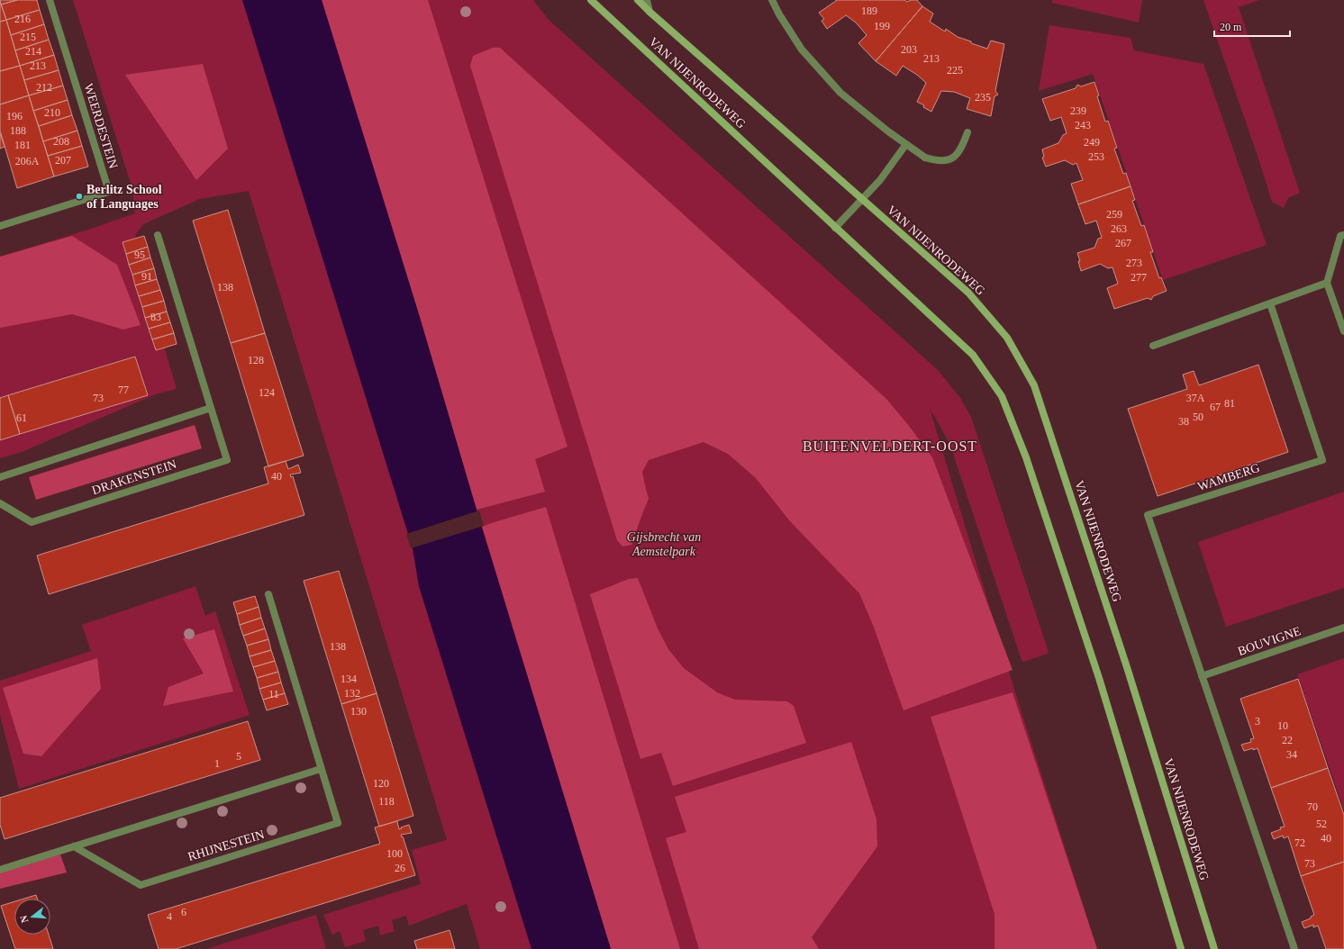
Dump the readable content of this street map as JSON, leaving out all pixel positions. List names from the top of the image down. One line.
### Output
{"streets":{"main road":["VAN NIJENRODEWEG"],"street":["WEERDESTEIN","DRAKENSTEIN","WAMBERG","BOUVIGNE","RHIJNESTEIN"]},"crossings":[["WAMBERG","BOUVIGNE"]],"districts":["BUITENVELDERT-OOST"],"parks":["Gijsbrecht van Aemstelpark"],"places":["Berlitz School of Languages"],"house_numbers":["189","216","199","215","203","214","213","213","225","212","235","239","210","196","243","188","208","249","181","253","207","206A","259","263","267","95","273","91","277","138","83","128","77","124","73","37A","81","67","50","61","38","40","138","134","132","11","130","3","10","22","34","5","1","120","118","70","52","40","72","100","73","26","6","4"],"scale_bar":"20 m","north":"left"}
